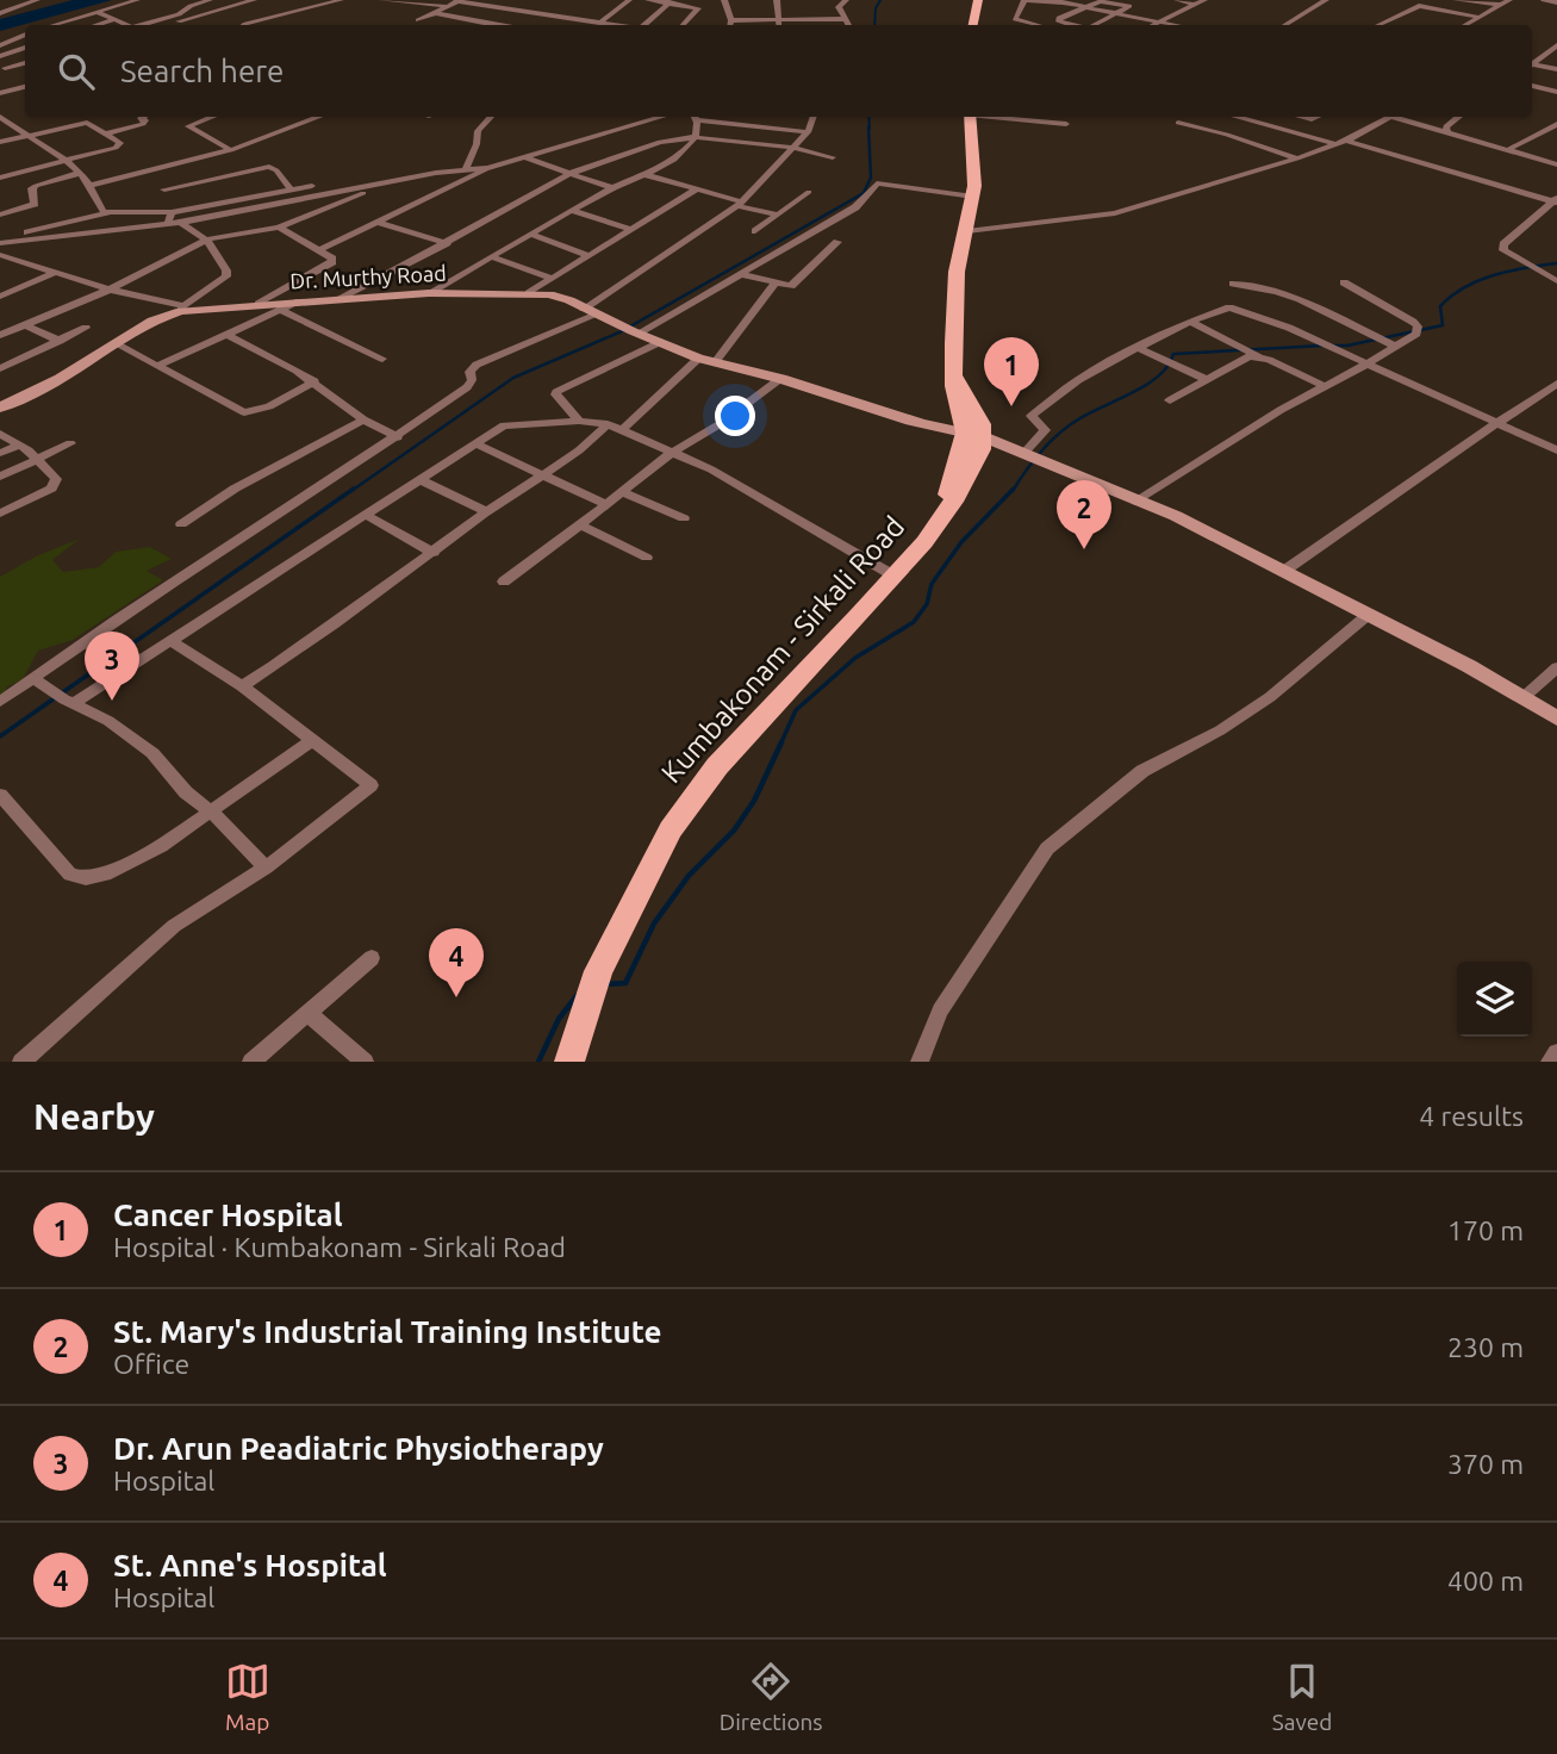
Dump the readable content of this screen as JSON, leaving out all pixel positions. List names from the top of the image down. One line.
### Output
{"streets":{"main road":["Dr. Murthy Road","Kumbakonam - Sirkali Road"]},"crossings":[["Dr. Murthy Road","Kumbakonam - Sirkali Road"]],"page":{"search":"Search here","pins":["1","2","3","4"],"heading":["Nearby","4 results"],"list":[{"mark":"1","name":"Cancer Hospital","note":"Hospital · Kumbakonam - Sirkali Road","value":"170 m"},{"mark":"2","name":"St. Mary's Industrial Training Institute","note":"Office","value":"230 m"},{"mark":"3","name":"Dr. Arun Peadiatric Physiotherapy","note":"Hospital","value":"370 m"},{"mark":"4","name":"St. Anne's Hospital","note":"Hospital","value":"400 m"}],"nav":["Map","Directions","Saved"]}}
